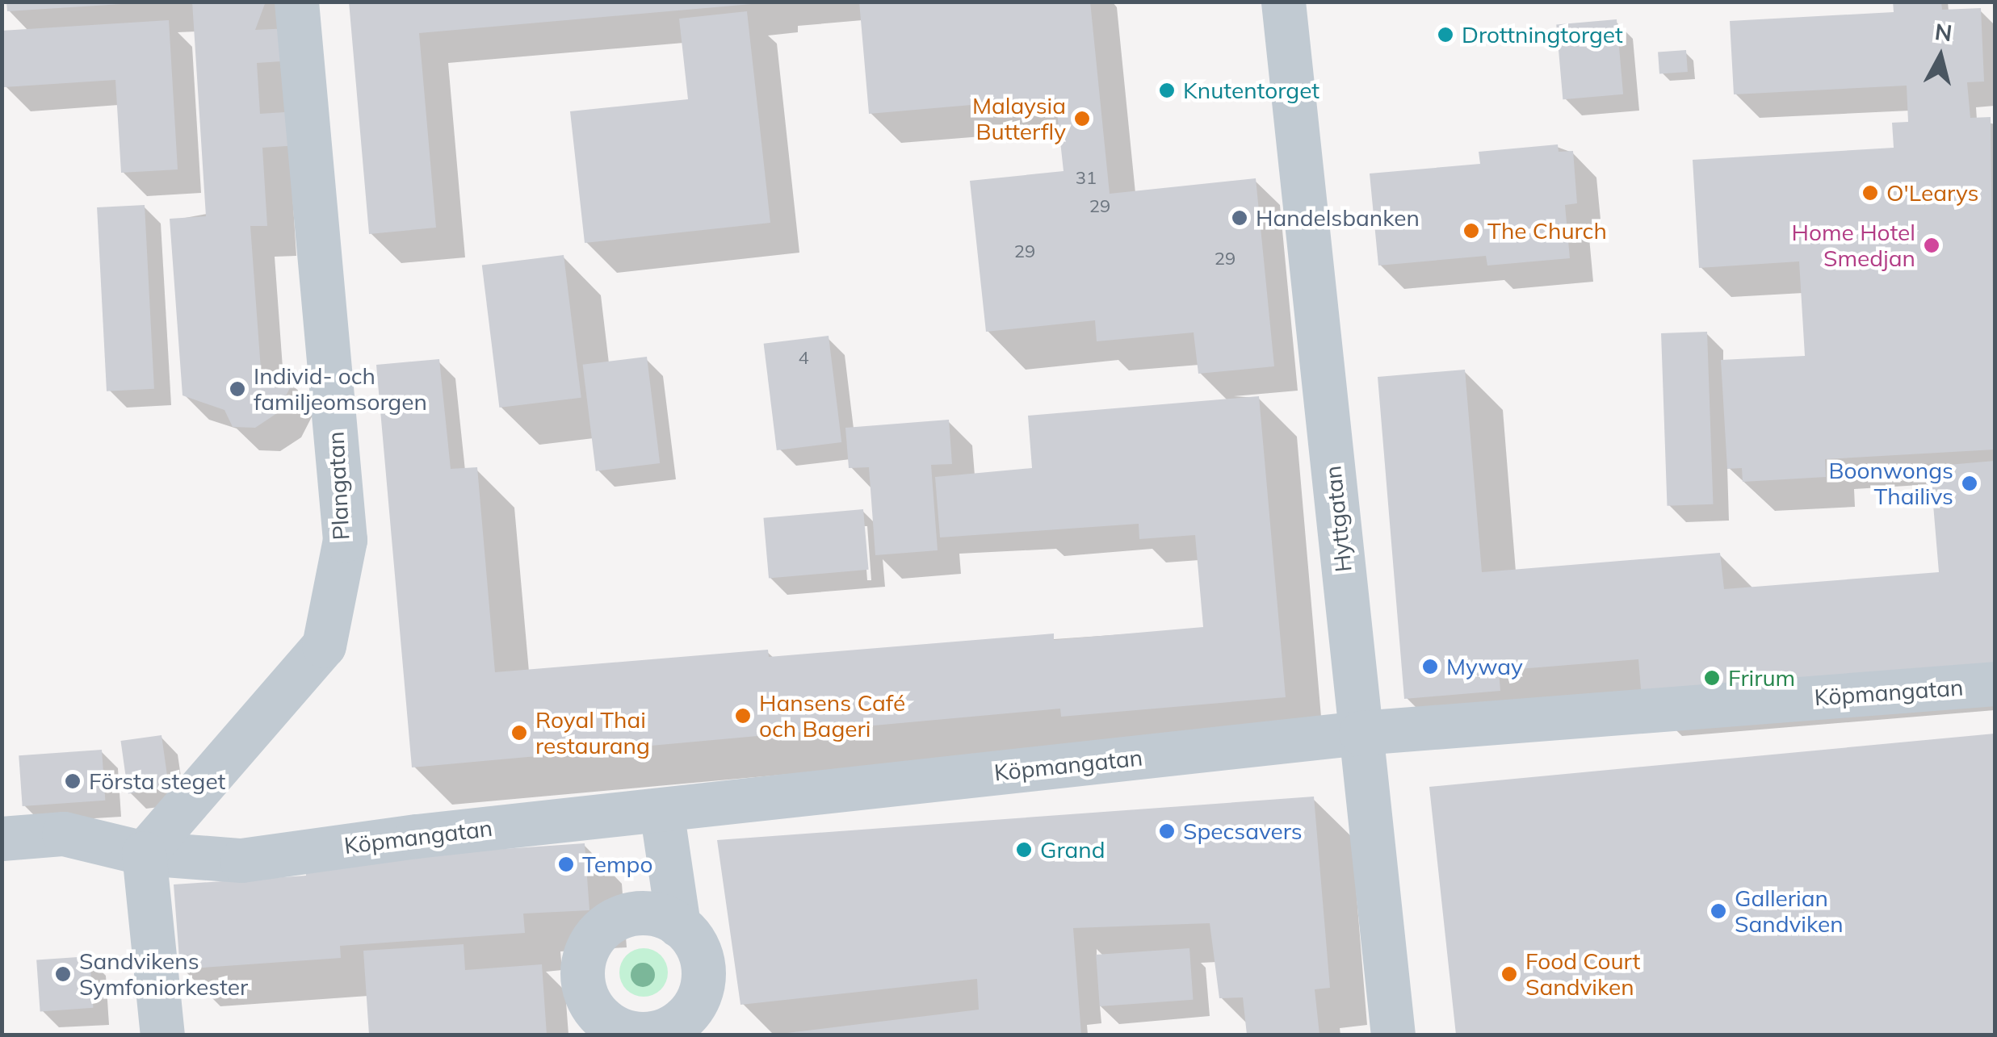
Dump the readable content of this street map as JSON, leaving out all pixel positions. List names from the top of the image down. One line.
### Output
{"streets":{"street":["Plangatan","Hyttgatan","Köpmangatan"]},"crossings":[["Plangatan","Köpmangatan"],["Hyttgatan","Köpmangatan"]],"places":["Drottningtorget","Knutentorget","Malaysia Butterfly","O'Learys","Handelsbanken","The Church","Home Hotel Smedjan","Individ- och familjeomsorgen","Boonwongs Thailivs","Myway","Frirum","Hansens Café och Bageri","Royal Thai restaurang","Första steget","Specsavers","Grand","Tempo","Gallerian Sandviken","Sandvikens Symfoniorkester","Food Court Sandviken"],"house_numbers":["31","29","29","29","4"],"north":"top"}
